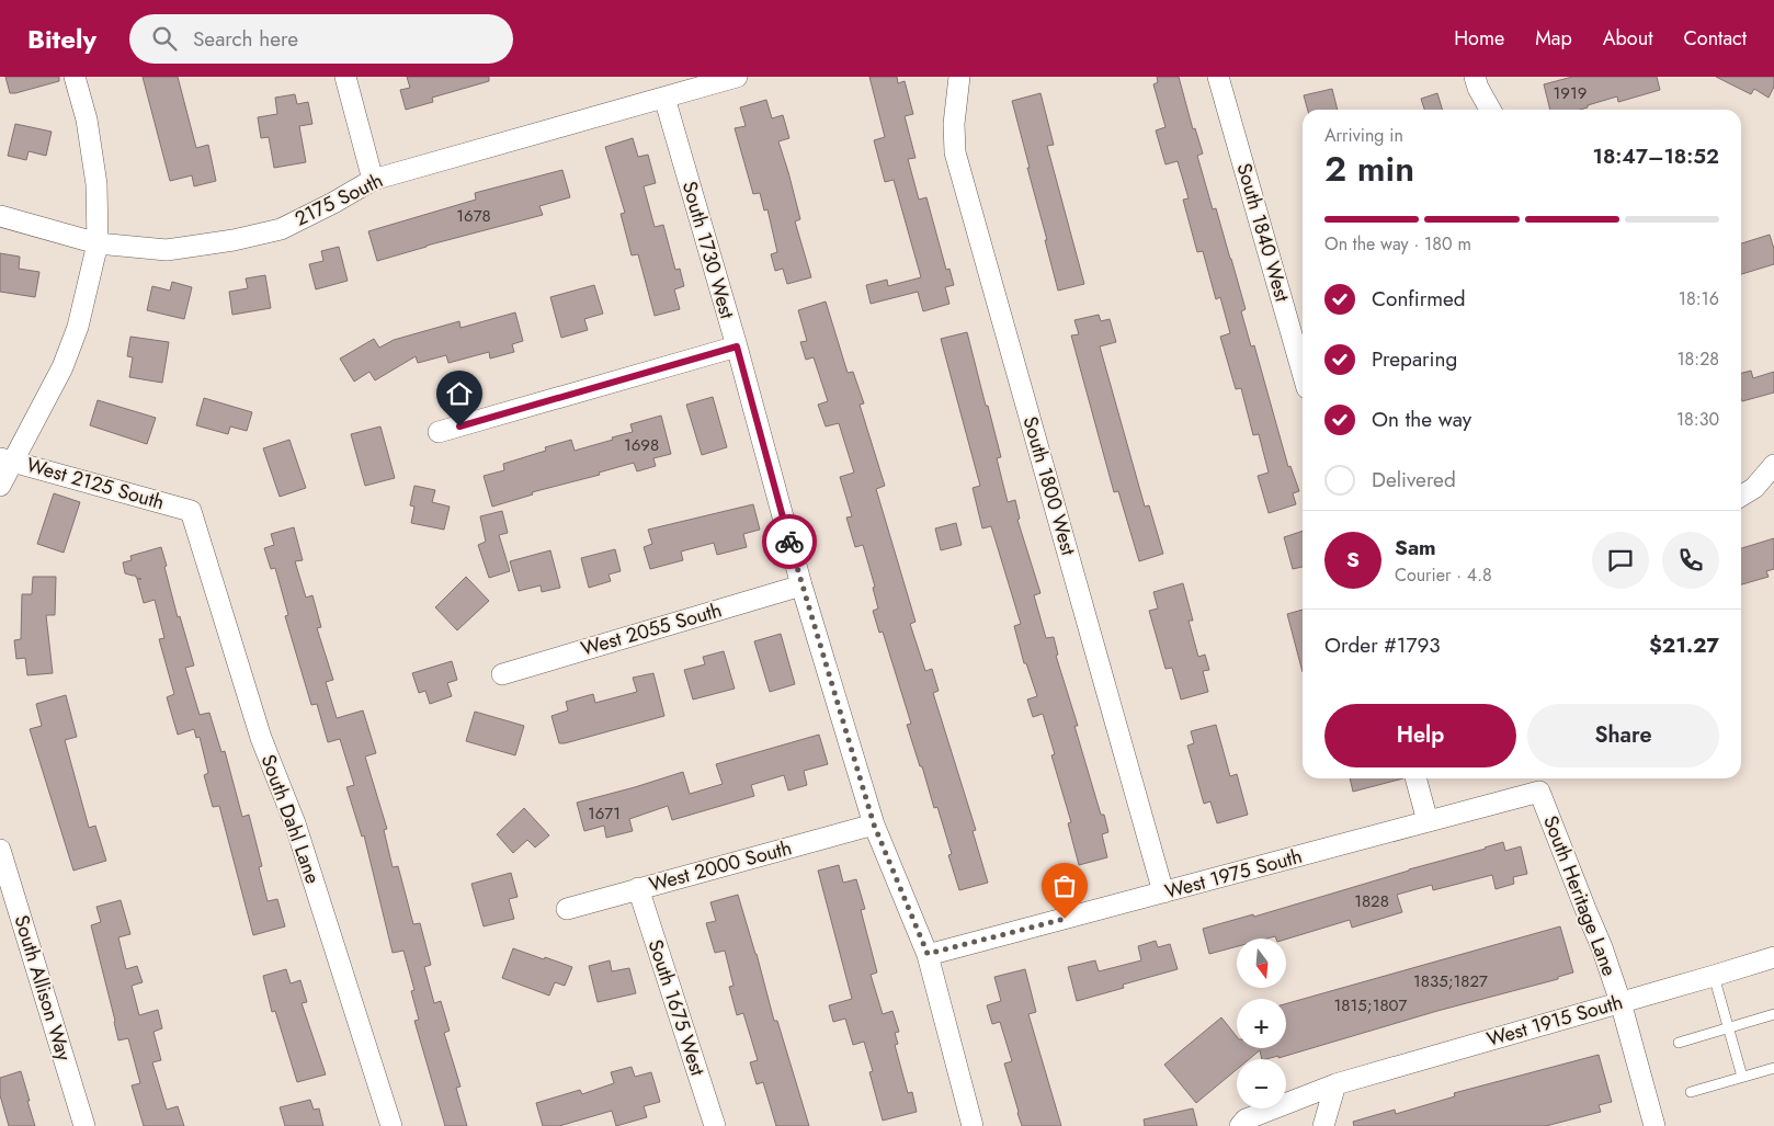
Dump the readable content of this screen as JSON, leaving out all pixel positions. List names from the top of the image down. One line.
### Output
{"streets":{"street":["2175 South","South 1840 West","South 1730 West","West 2125 South","South 1800 West","West 2055 South","South Dahl Lane","West 2000 South","West 1975 South","South Heritage Lane","South Allison Way","South 1675 West","West 1915 South"]},"crossings":[["2175 South","South 1730 West"],["South 1730 West","West 2055 South"],["South 1730 West","West 2000 South"],["South 1730 West","West 1975 South"],["West 2125 South","South Dahl Lane"],["South 1800 West","West 1975 South"],["West 2000 South","South 1675 West"],["West 1975 South","South Heritage Lane"],["South Heritage Lane","West 1915 South"]],"house_numbers":["1919","1678","1698","1671","1828","1835;1827","1815;1807"],"north":"bottom","page":{"header":"Bitely","search":"Search here","nav":["Home","Map","About","Contact"],"heading":["2 min","Arriving in","18:47–18:52"],"panel":["Sam","Courier · 4.8","Order #1793","$21.27"],"bar":"On the way · 180 m","list":[["Confirmed","18:16"],["Preparing","18:28"],["On the way","18:30"],"Delivered"],"round":"S","buttons":["Help","Share"],"map_buttons":["+","−"]}}
